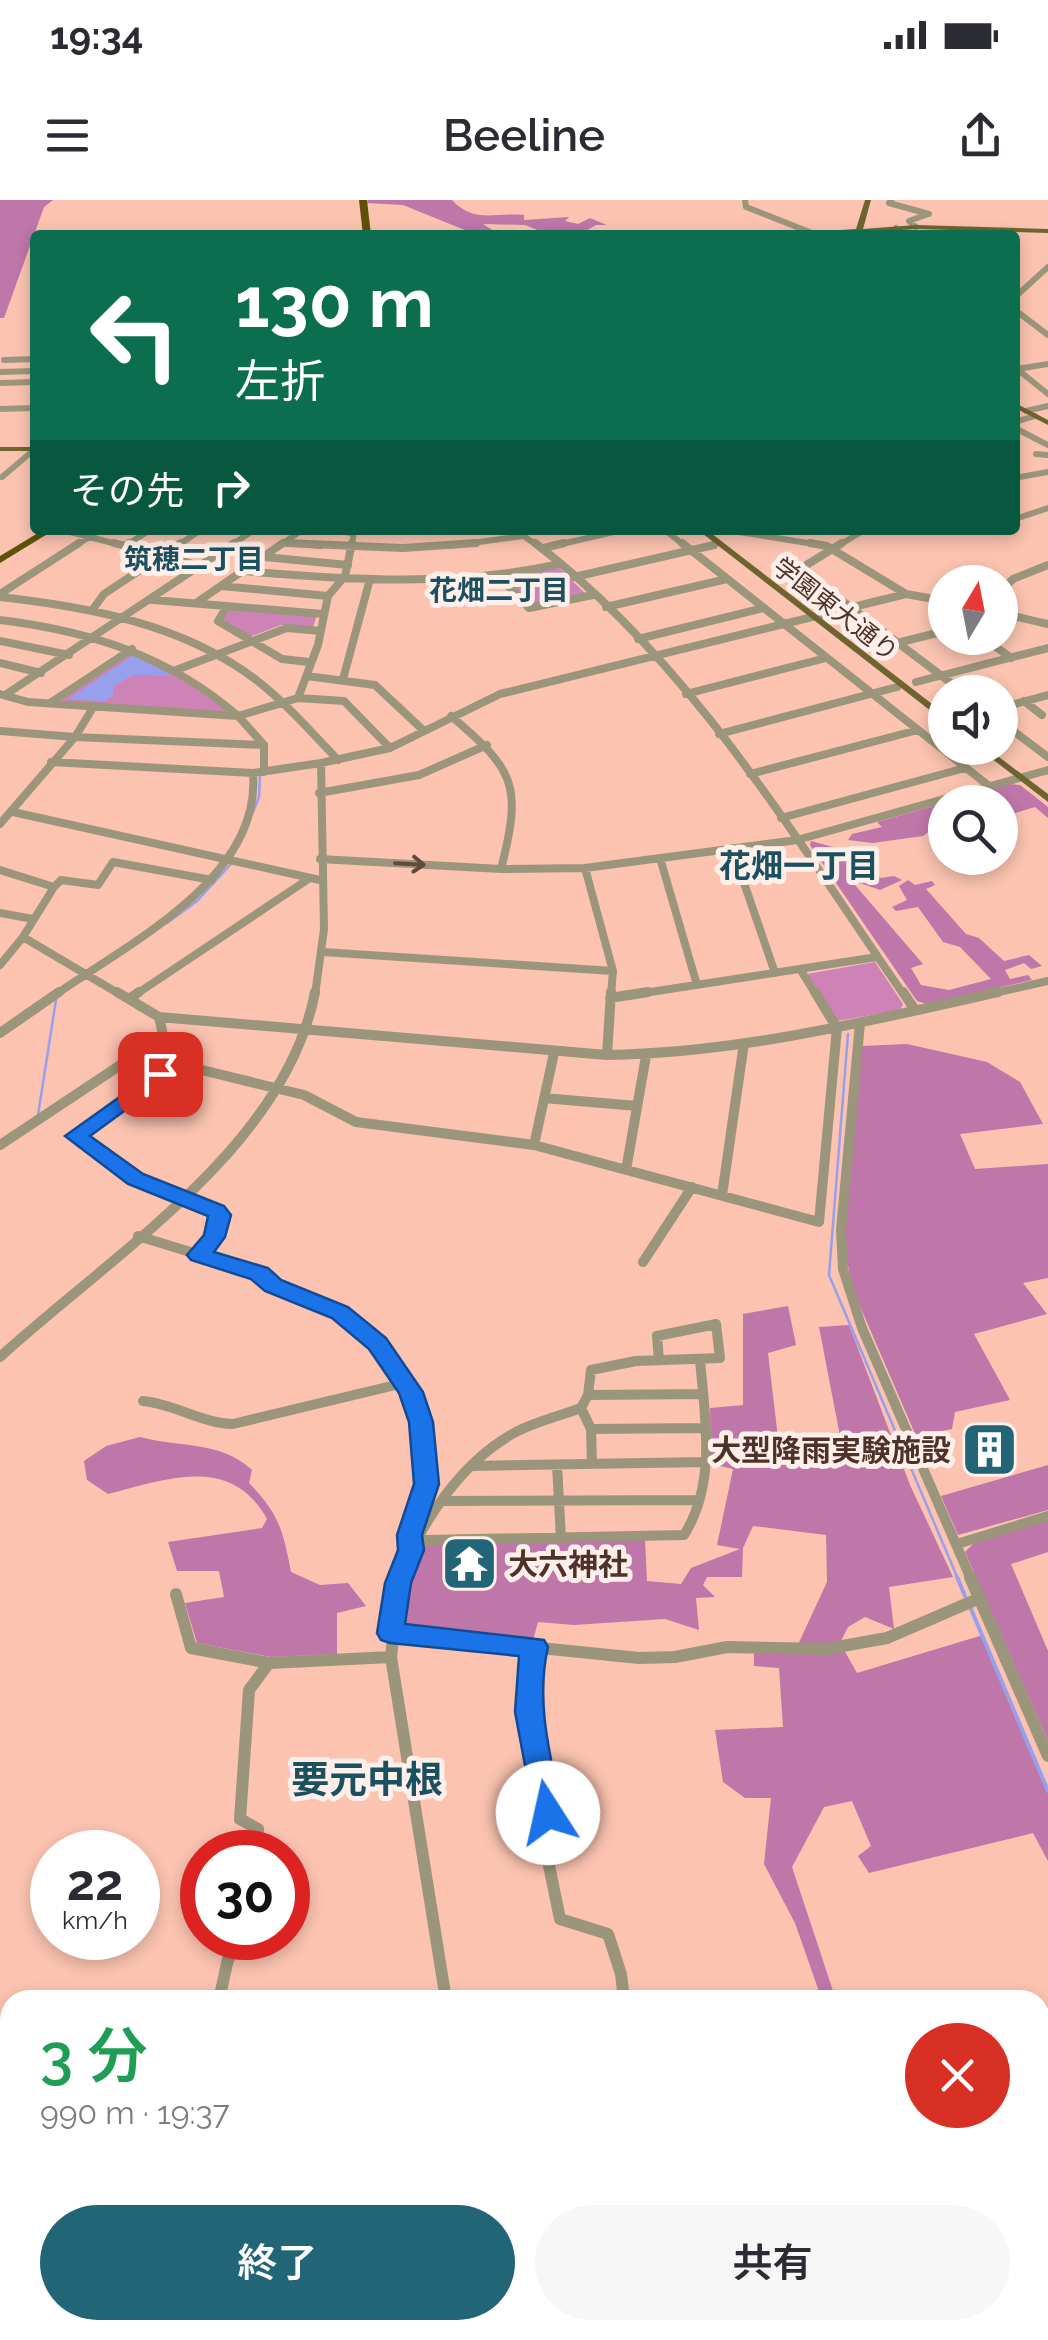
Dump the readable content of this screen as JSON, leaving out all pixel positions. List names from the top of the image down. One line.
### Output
{"streets":{"main road":["学園東大通り"]},"districts":["筑穂二丁目","花畑二丁目","花畑一丁目","要元中根"],"places":{"building":["大型降雨実験施設"],"temple":["大六神社"]},"north":"top","page":{"status":"19:34","header":"Beeline","turn":["130 m","左折"],"then":"その先","speed":"22 km/h","limit":"30","heading":["3 分","990 m · 19:37"],"buttons":["終了","共有"]}}
